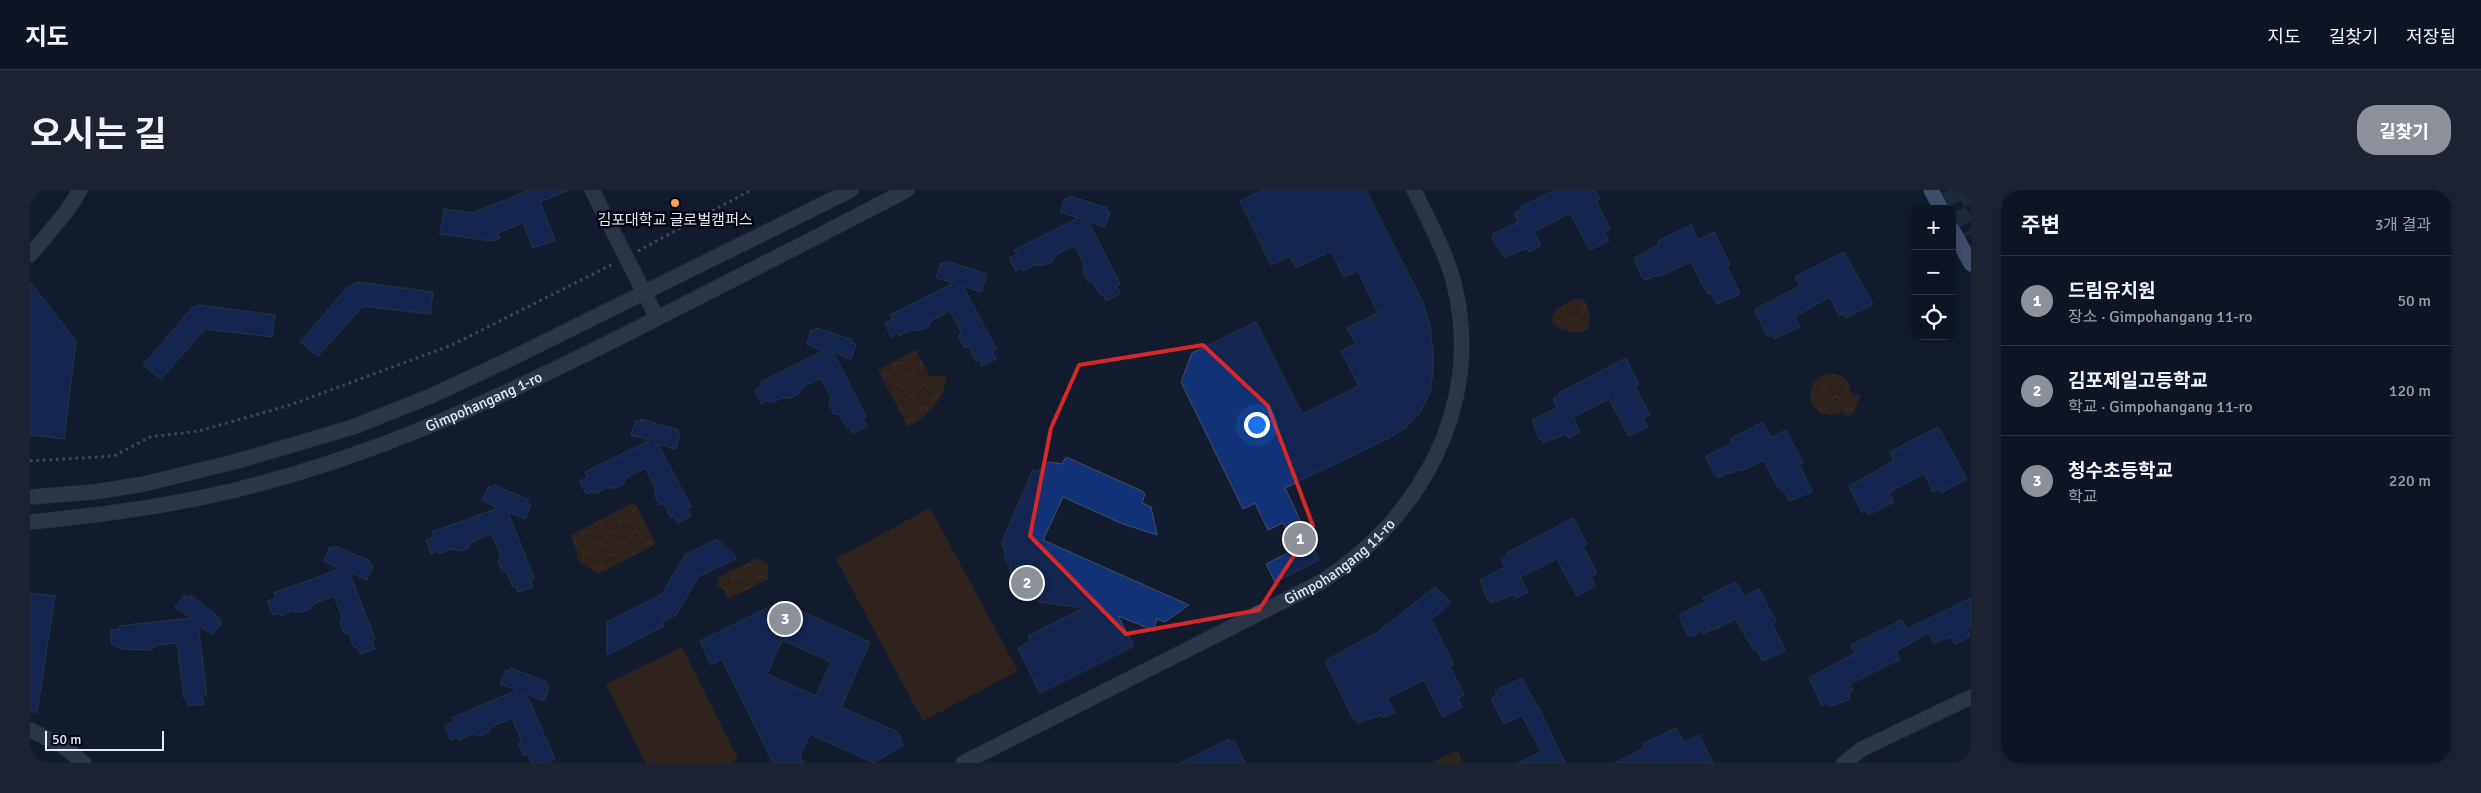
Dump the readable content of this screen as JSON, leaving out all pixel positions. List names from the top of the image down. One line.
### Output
{"streets":{"street":["Gimpohangang 1-ro","Gimpohangang 11-ro"]},"places":["김포대학교 글로벌캠퍼스"],"scale_bar":"50 m","page":{"header":"지도","nav":["지도","길찾기","저장됨"],"title":"오시는 길","buttons":"길찾기","heading":["주변","3개 결과"],"map_buttons":["+","−"],"list":[{"mark":"1","name":"드림유치원","note":"장소 · Gimpohangang 11-ro","value":"50 m"},{"mark":"2","name":"김포제일고등학교","note":"학교 · Gimpohangang 11-ro","value":"120 m"},{"mark":"3","name":"청수초등학교","note":"학교","value":"220 m"}],"pins":["1","2","3"],"scale":"50 m"}}
